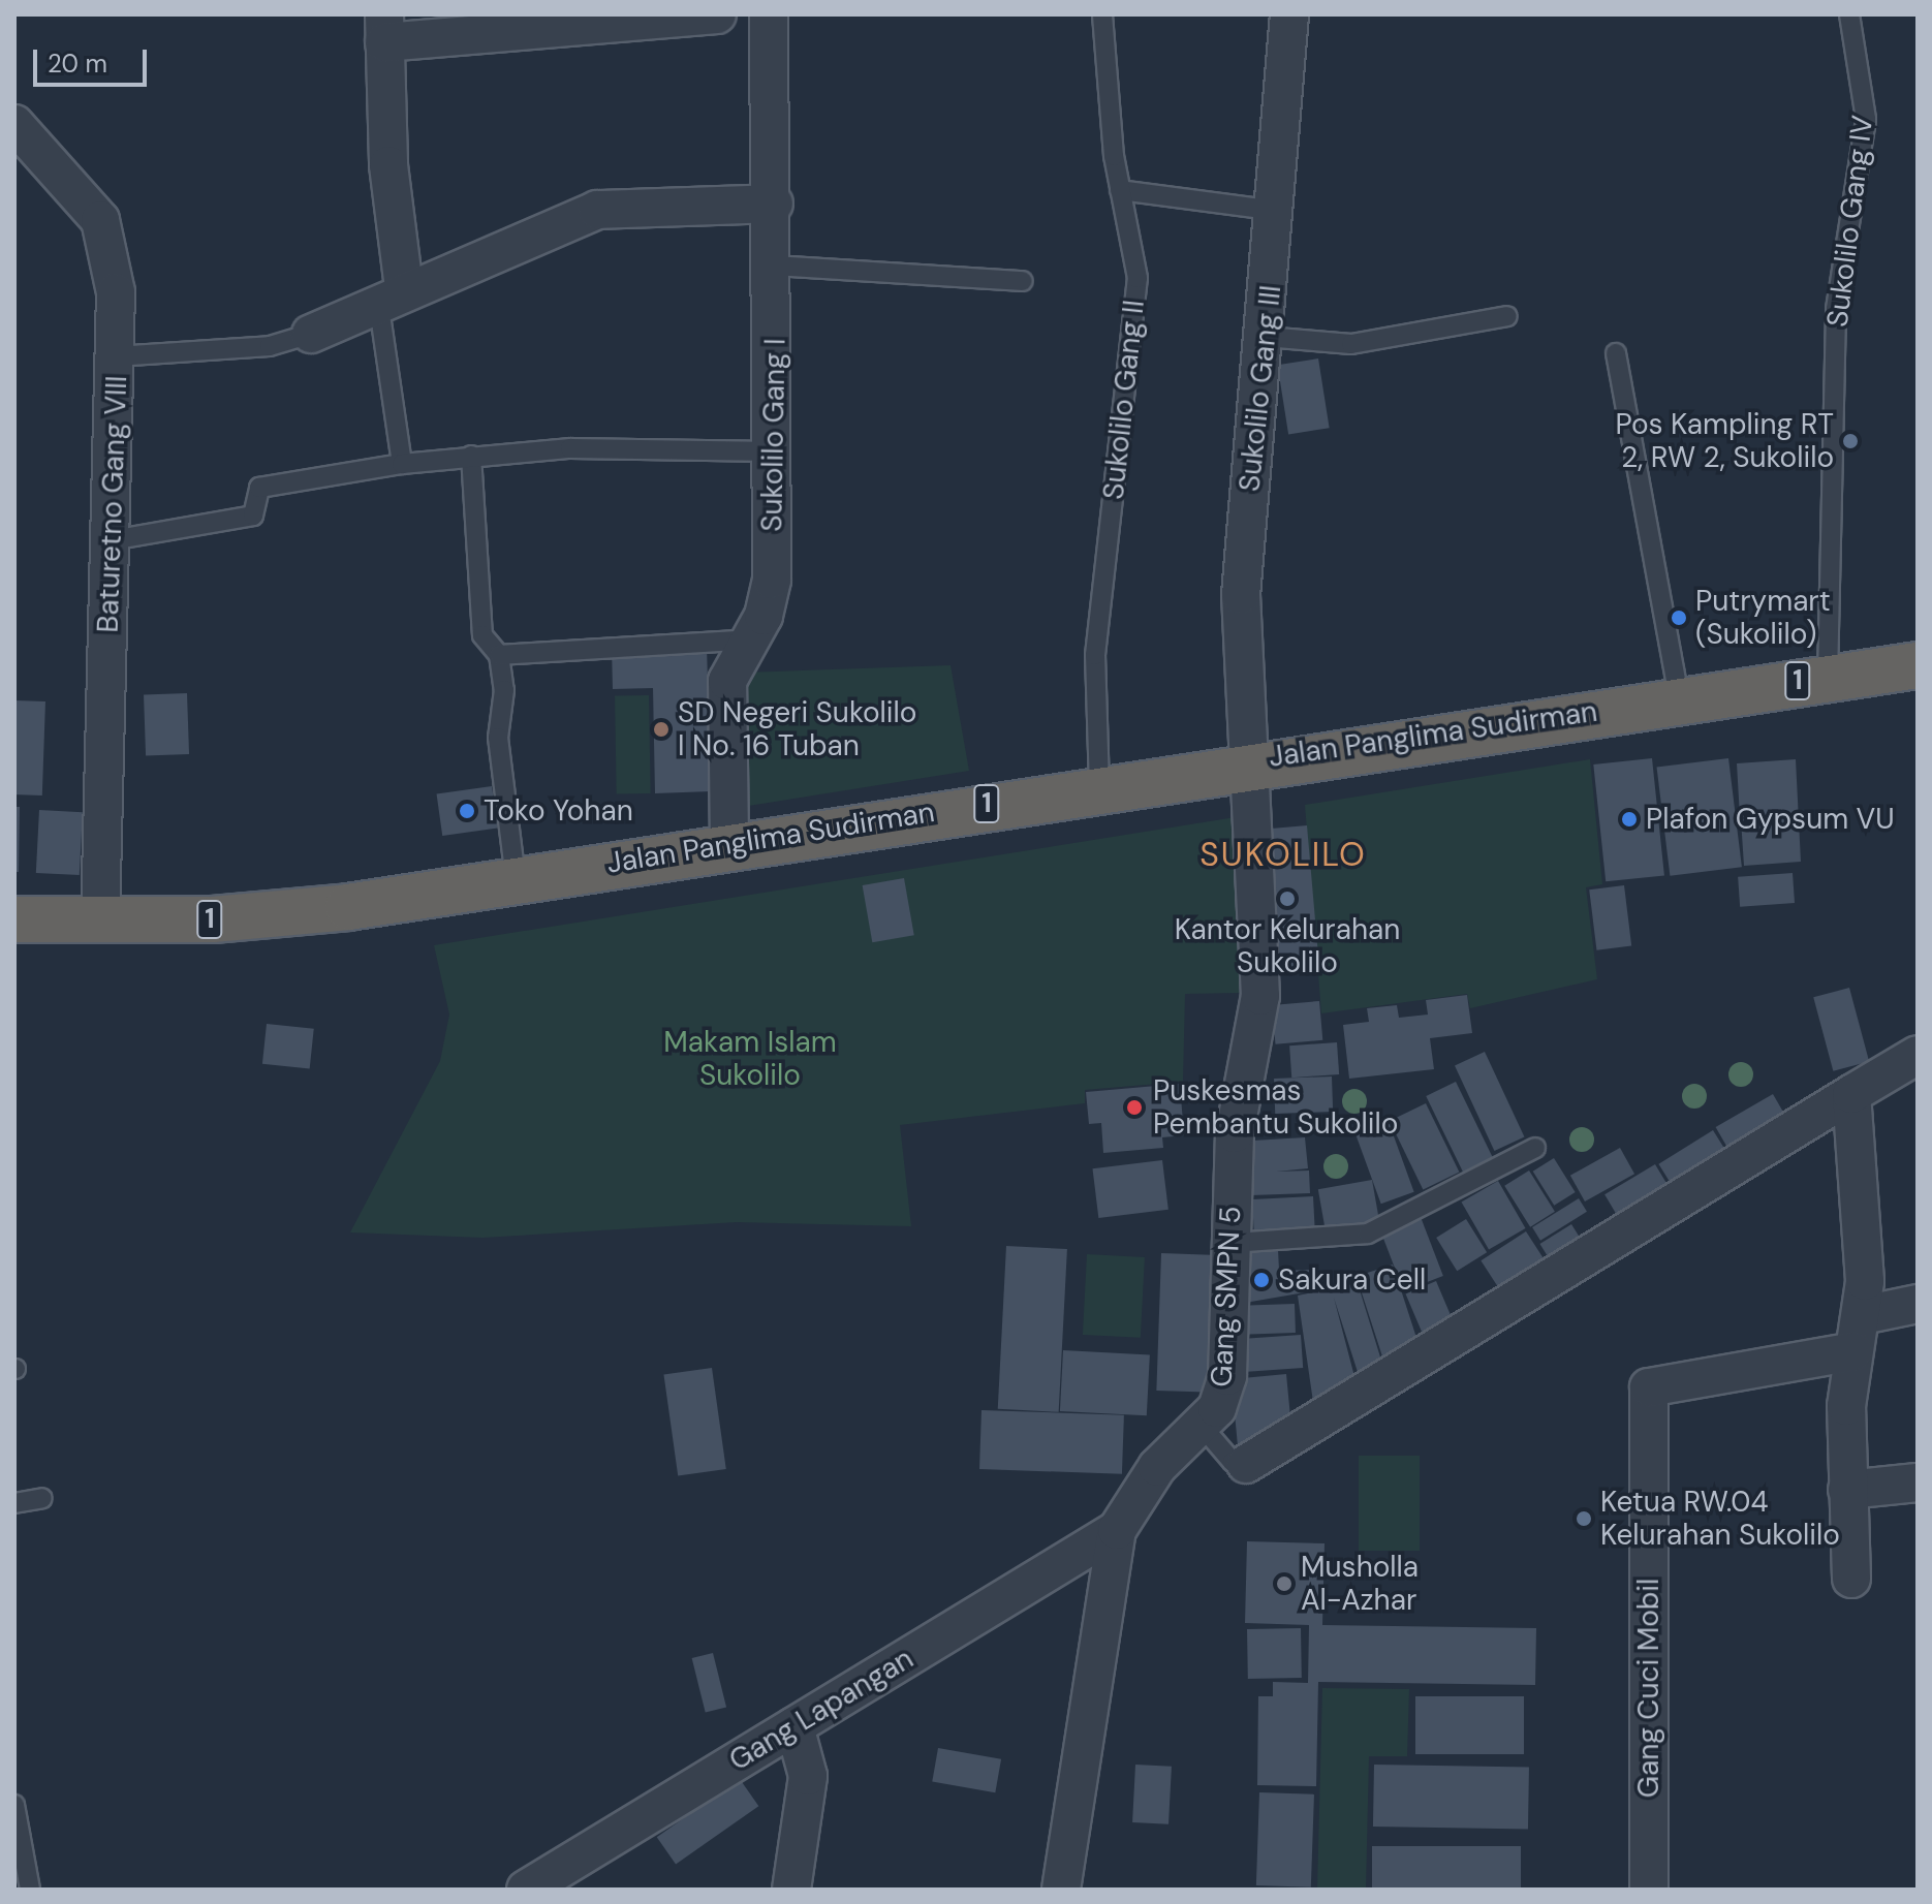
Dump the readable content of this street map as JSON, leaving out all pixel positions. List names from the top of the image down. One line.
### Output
{"streets":{"highway":["1","Jalan Panglima Sudirman"],"street":["Sukolilo Gang III","Sukolilo Gang I","Baturetno Gang VIII","Gang SMPN 5","Gang Cuci Mobil","Gang Lapangan"],"lane":["Sukolilo Gang IV","Sukolilo Gang II"]},"crossings":[["Sukolilo Gang IV","Jalan Panglima Sudirman"],["Sukolilo Gang III","Jalan Panglima Sudirman"],["Sukolilo Gang III","Gang SMPN 5"],["Sukolilo Gang II","Jalan Panglima Sudirman"],["Sukolilo Gang I","Jalan Panglima Sudirman"],["Baturetno Gang VIII","Jalan Panglima Sudirman"],["Jalan Panglima Sudirman","Gang SMPN 5"],["Gang SMPN 5","Gang Lapangan"]],"districts":["SUKOLILO"],"parks":["Makam Islam Sukolilo"],"places":["Pos Kampling RT 2, RW 2, Sukolilo","Putrymart (Sukolilo)","SD Negeri Sukolilo I No. 16 Tuban","Toko Yohan","Plafon Gypsum VU","Kantor Kelurahan Sukolilo","Puskesmas Pembantu Sukolilo","Sakura Cell","Ketua RW.04 Kelurahan Sukolilo","Musholla Al-Azhar"],"scale_bar":"20 m"}
